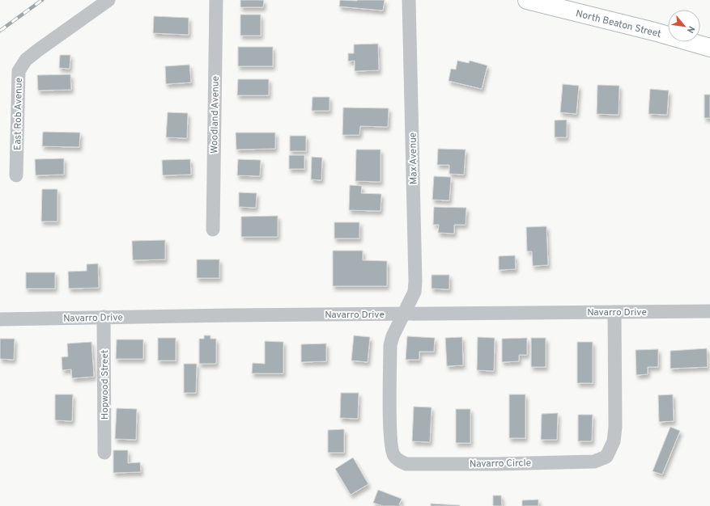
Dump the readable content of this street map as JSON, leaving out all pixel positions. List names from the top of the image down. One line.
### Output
{"streets":{"main road":["North Beaton Street"],"street":["East Rob Avenue","Woodland Avenue","Max Avenue","Navarro Drive","Hopwood Street","Navarro Circle"]},"crossings":[["Max Avenue","Navarro Drive"],["Max Avenue","Navarro Circle"],["Navarro Drive","Hopwood Street"],["Navarro Drive","Navarro Circle"]],"north":"bottom right"}
